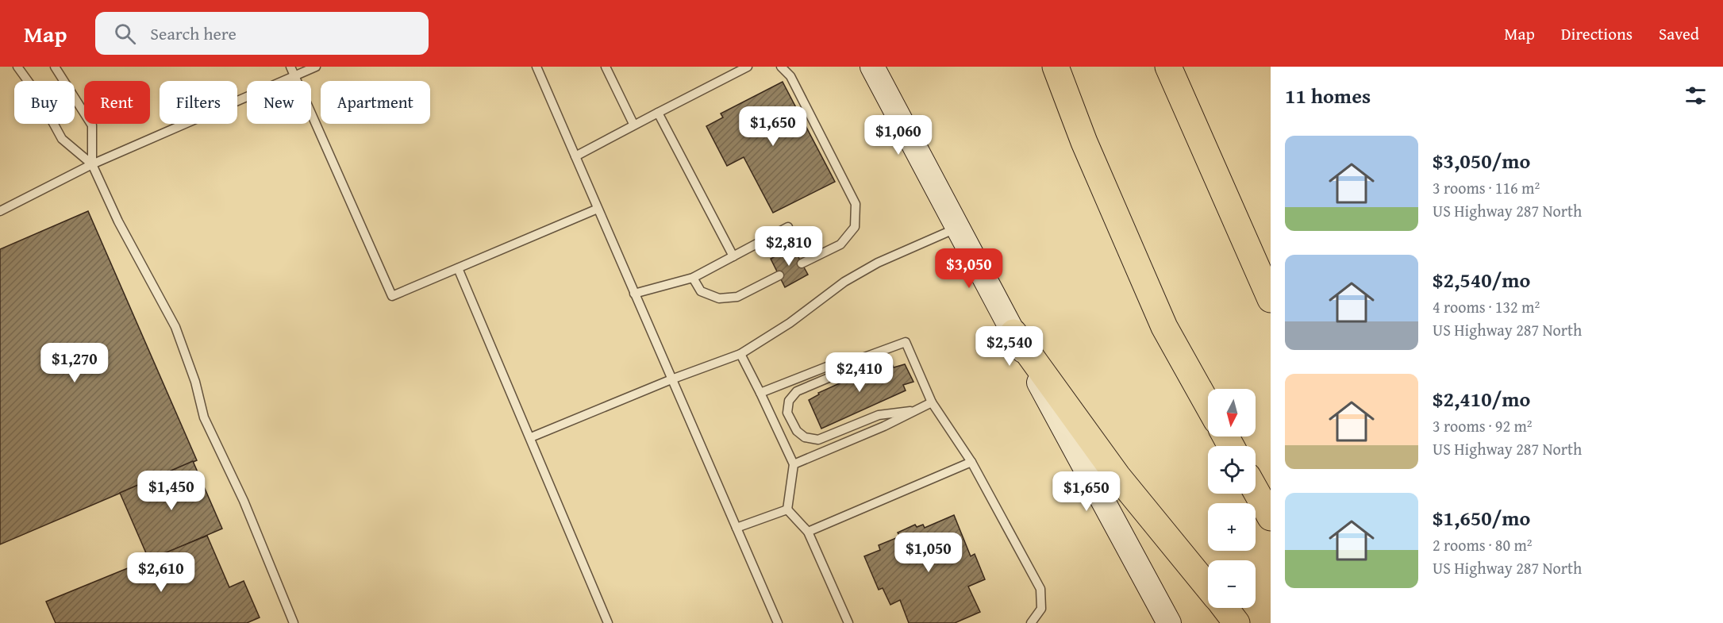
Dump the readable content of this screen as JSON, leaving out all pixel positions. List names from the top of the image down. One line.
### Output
{"north":"bottom","page":{"header":"Map","search":"Search here","nav":["Map","Directions","Saved"],"heading":"11 homes","chip":["Buy","Rent","Filters","New","Apartment"],"price":["$1,650","$1,060","$2,810","$3,050","$2,540","$1,270","$2,410","$1,450","$1,650","$1,050","$2,610"],"list":[{"name":"$3,050/mo","note":"3 rooms · 116 m² · US Highway 287 North"},{"name":"$2,540/mo","note":"4 rooms · 132 m² · US Highway 287 North"},{"name":"$2,410/mo","note":"3 rooms · 92 m² · US Highway 287 North"},{"name":"$1,650/mo","note":"2 rooms · 80 m² · US Highway 287 North"}],"map_buttons":["+","−"]}}
